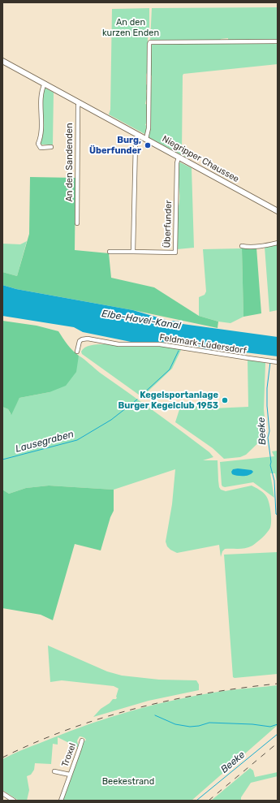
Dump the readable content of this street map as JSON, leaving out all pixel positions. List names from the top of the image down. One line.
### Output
{"streets":{"main road":["Niegripper Chaussee"],"street":["An den Sandenden","Überfunder","Feldmark-Lüdersdorf","Troxel"]},"crossings":[["Niegripper Chaussee","An den Sandenden"],["Niegripper Chaussee","Überfunder"]],"water":["Elbe-Havel-Kanal","Beeke","Lausegraben"],"parks":["An den kurzen Enden","Beekestrand"],"places":["Burg, Überfunder","Kegelsportanlage Burger Kegelclub 1953"]}
